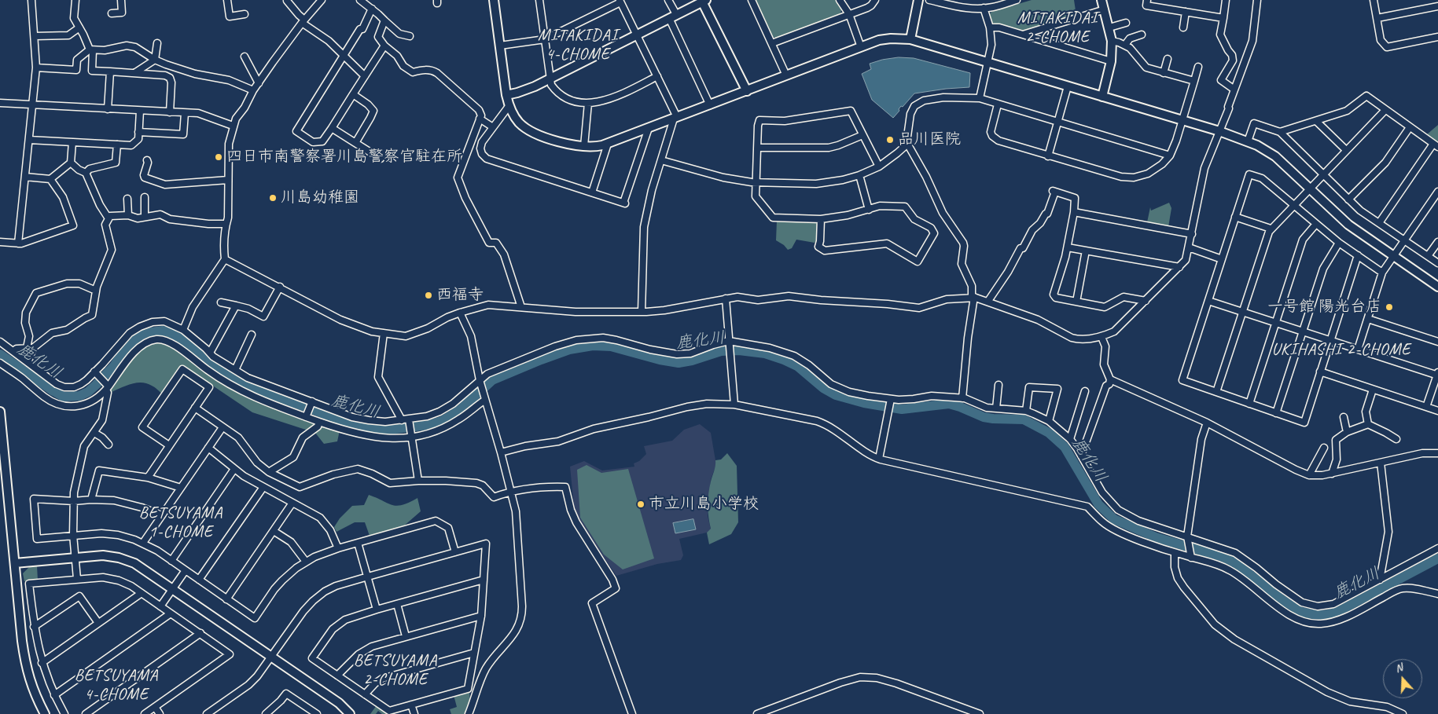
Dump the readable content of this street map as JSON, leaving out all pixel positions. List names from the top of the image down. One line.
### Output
{"districts":["MITAKIDAI 2-CHOME","MITAKIDAI 4-CHOME","UKIHASHI 2-CHOME","BETSUYAMA 1-CHOME","BETSUYAMA 2-CHOME","BETSUYAMA 4-CHOME"],"water":["鹿化川"],"places":["品川医院","四日市南警察署川島警察官駐在所","川島幼稚園","西福寺","一号館 陽光台店","市立川島小学校"],"north":"top"}
